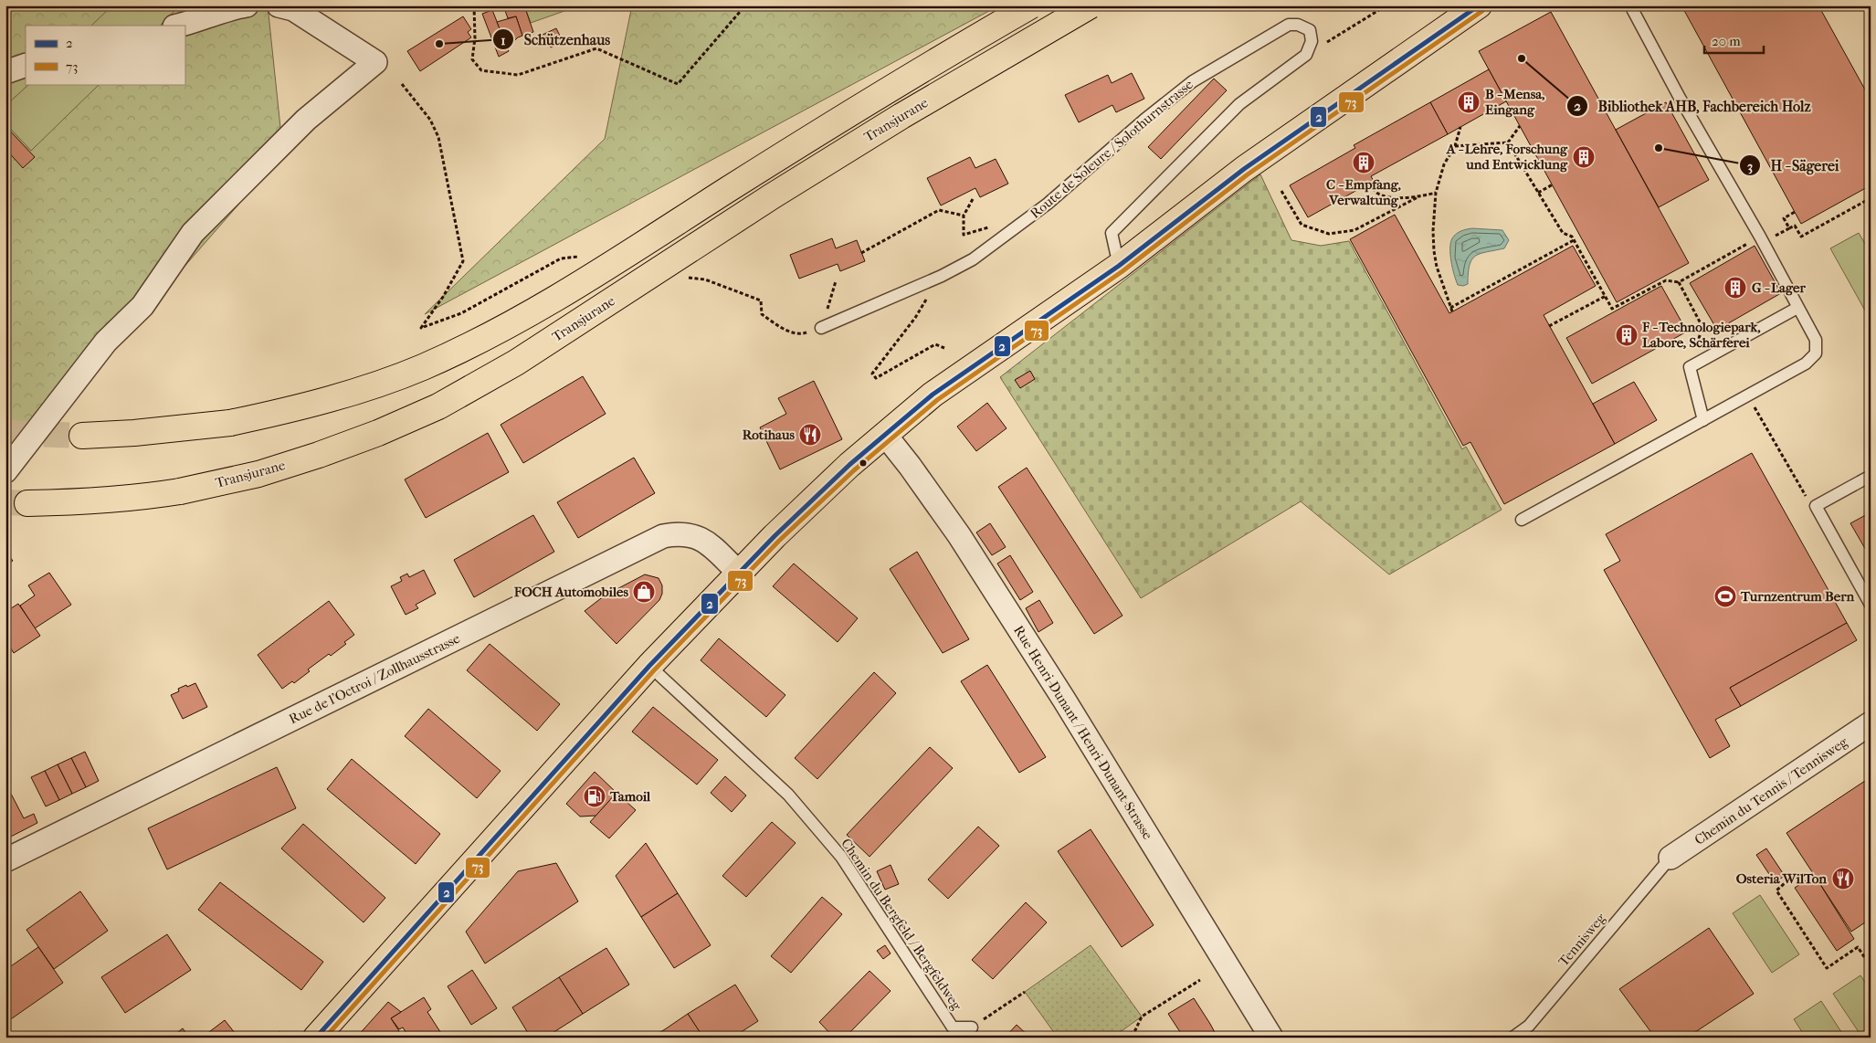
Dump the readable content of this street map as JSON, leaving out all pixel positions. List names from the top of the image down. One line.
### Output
{"streets":{"main road":["Transjurane"],"street":["Rue de l'Octroi / Zollhausstrasse","Rue Henri-Dunant / Henri-Dunant-Strasse","Chemin du Tennis / Tennisweg"],"lane":["Route de Soleure / Solothurnstrasse","Chemin du Bergfeld / Bergfeldweg","Tennisweg"]},"crossings":[["Chemin du Tennis / Tennisweg","Tennisweg"]],"places":{"other":["Schützenhaus","Bibliothek AHB, Fachbereich Holz","H - Sägerei"],"building":["B - Mensa, Eingang","A - Lehre, Forschung und Entwicklung","C - Empfang, Verwaltung","G - Lager","F - Technologiepark, Labore, Schärferei"],"restaurant":["Rotihaus","Osteria WilTon"],"shop":["FOCH Automobiles"],"sports":["Turnzentrum Bern"],"fuel station":["Tamoil"]},"lines":["transit line 2","transit line 73"],"legend":["2","73"],"scale_bar":"20 m"}
